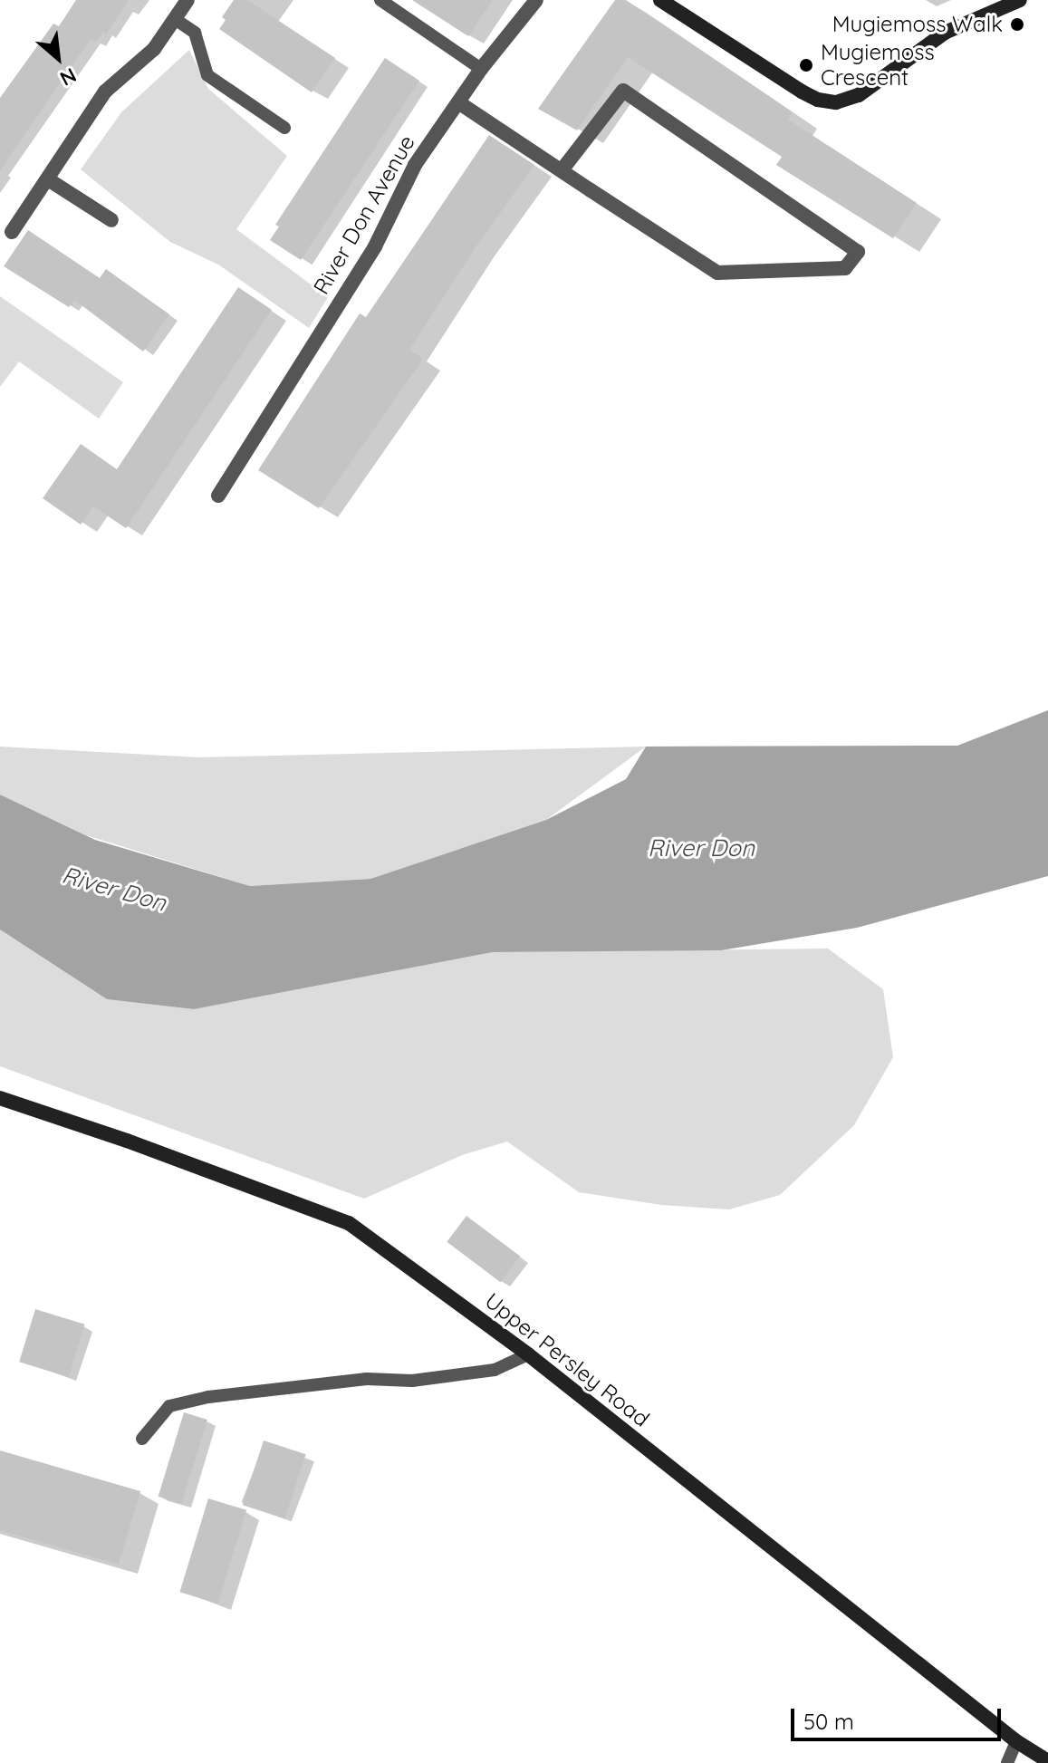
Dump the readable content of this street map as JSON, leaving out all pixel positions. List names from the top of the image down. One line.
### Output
{"streets":{"street":["River Don Avenue","Upper Persley Road"]},"water":["River Don"],"places":["Mugiemoss Walk","Mugiemoss Crescent"],"scale_bar":"50 m","north":"bottom right"}
